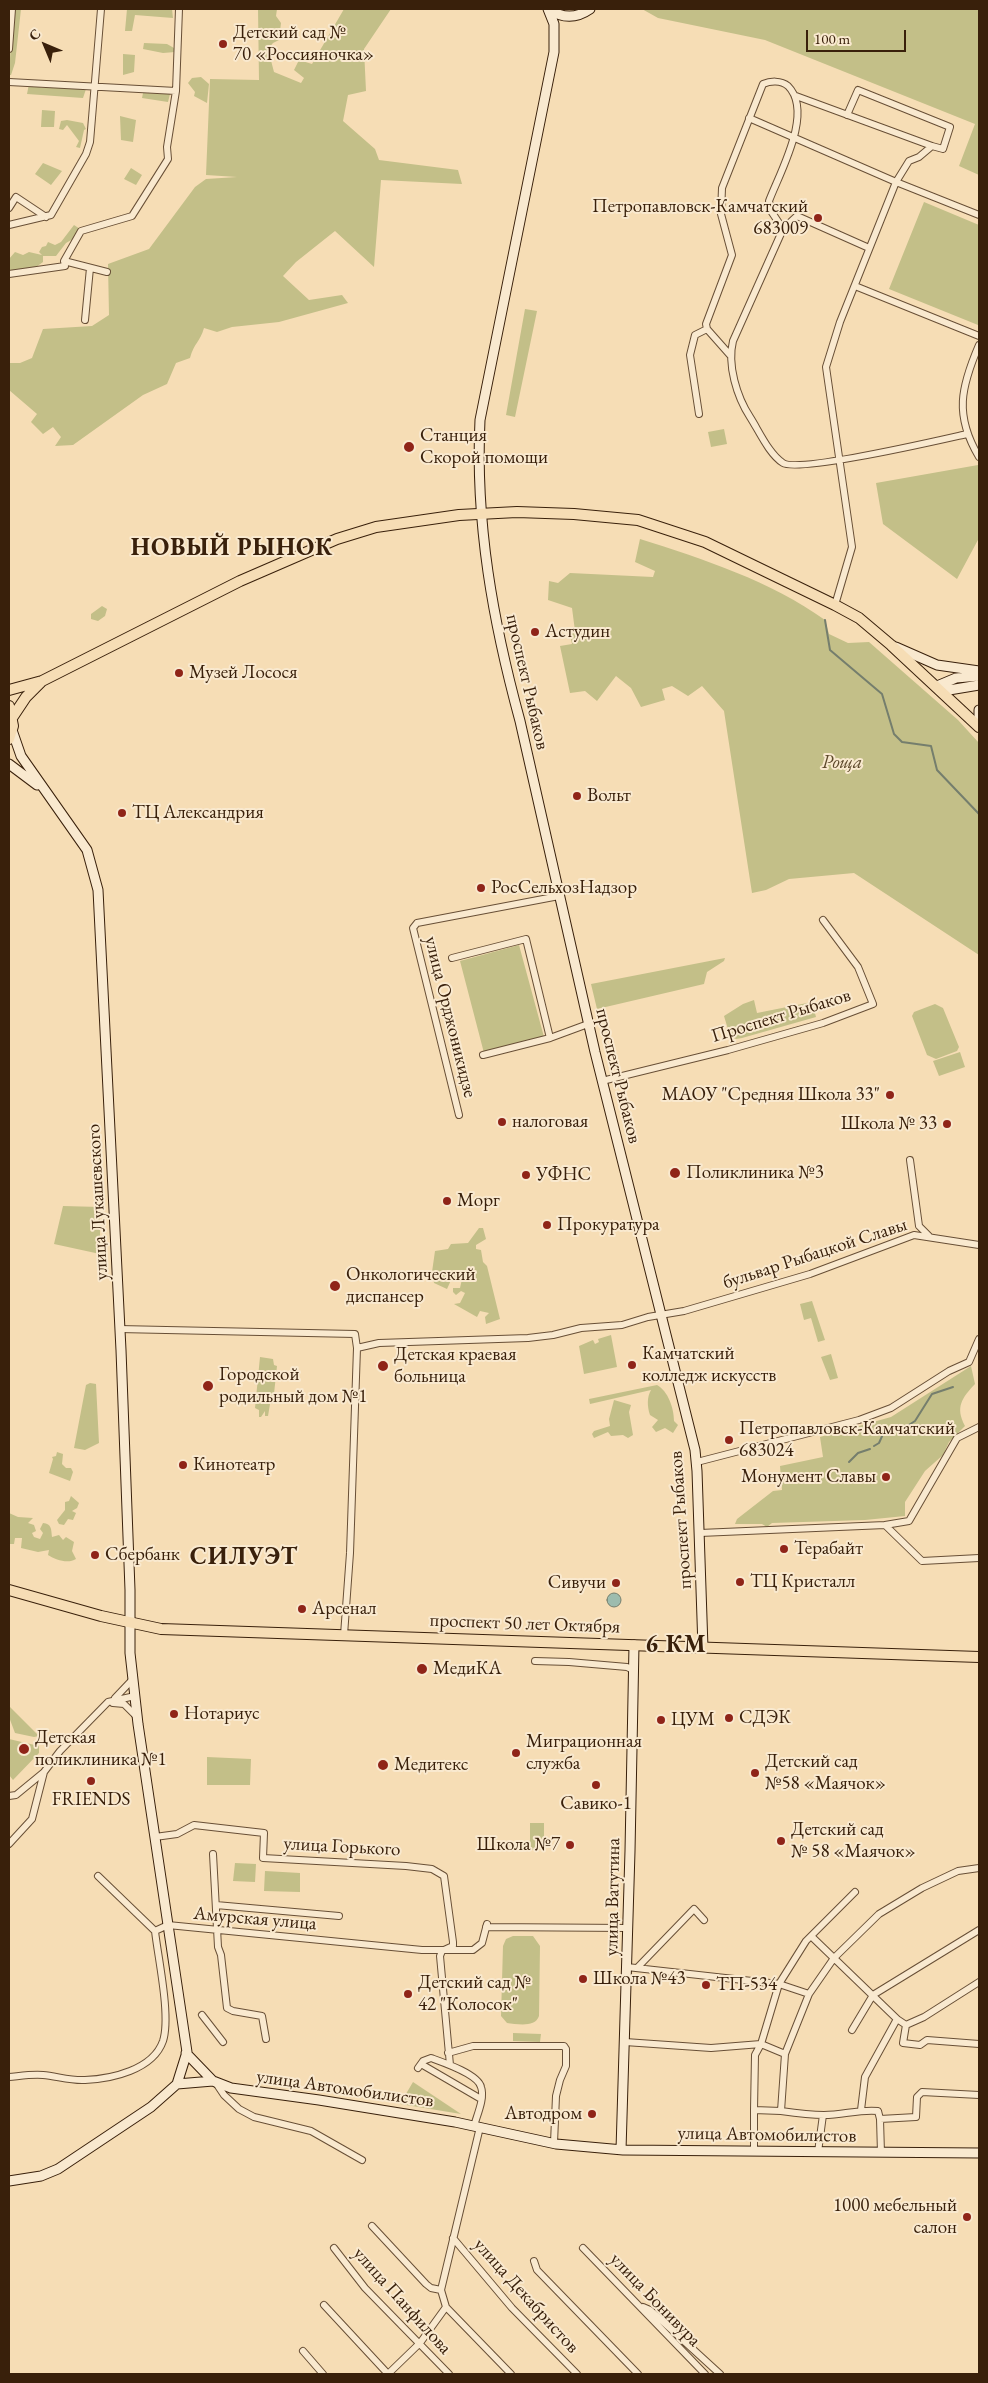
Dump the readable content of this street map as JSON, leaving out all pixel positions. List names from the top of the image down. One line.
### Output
{"streets":{"main road":["проспект Рыбаков","улица Лукашевского","проспект 50 лет Октября","улица Ватутина","улица Автомобилистов"],"street":["Проспект Рыбаков","улица Орджоникидзе","бульвар Рыбацкой Славы","улица Горького","Амурская улица","улица Декабристов","улица Бонивура","улица Панфилова"]},"crossings":[["проспект Рыбаков","Проспект Рыбаков"],["проспект Рыбаков","улица Орджоникидзе"],["проспект Рыбаков","бульвар Рыбацкой Славы"],["проспект Рыбаков","проспект 50 лет Октября"],["улица Лукашевского","проспект 50 лет Октября"],["улица Лукашевского","улица Горького"],["улица Лукашевского","Амурская улица"],["улица Лукашевского","улица Автомобилистов"],["проспект 50 лет Октября","улица Ватутина"],["улица Горького","Амурская улица"],["улица Горького","улица Автомобилистов"],["улица Ватутина","улица Автомобилистов"]],"districts":["НОВЫЙ РЫНОК","СИЛУЭТ","6 КМ"],"parks":["Роща"],"places":["Детский сад № 70 «Россияночка»","Петропавловск-Камчатский 683009","Станция Скорой помощи","Астудин","Музей Лосося","Вольт","ТЦ Александрия","РосСельхозНадзор","МАОУ \"Средняя Школа 33\"","налоговая","Школа № 33","Поликлиника №3","УФНС","Морг","Прокуратура","Онкологический диспансер","Камчатский колледж искусств","Детская краевая больница","Городской родильный дом №1","Петропавловск-Камчатский 683024","Кинотеатр","Монумент Славы","Терабайт","Сбербанк","ТЦ Кристалл","Сивучи","Арсенал","МедиКА","Нотариус","СДЭК","ЦУМ","Детская поликлиника №1","Миграционная служба","Медитекс","Детский сад №58 «Маячок»","FRIENDS","Савико-1","Детский сад № 58 «Маячок»","Школа №7","Школа №43","ТП-534","Детский сад № 42 \"Колосок\"","Автодром","1000 мебельный салон"],"scale_bar":"100 m","north":"top left"}
